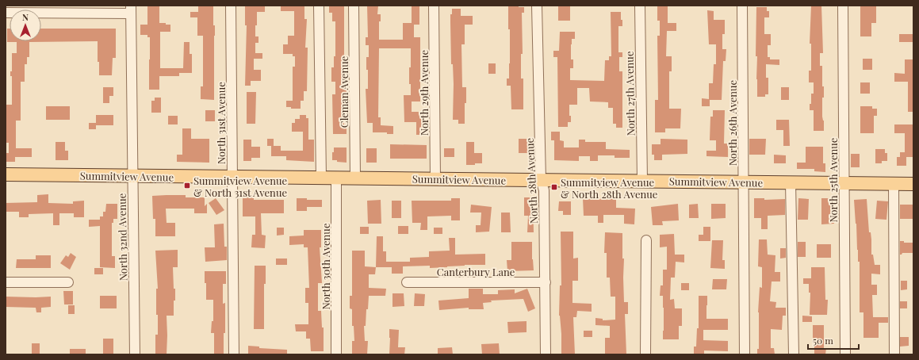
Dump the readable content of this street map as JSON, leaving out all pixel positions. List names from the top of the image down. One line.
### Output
{"streets":{"main road":["Summitview Avenue"],"street":["Cleman Avenue","North 29th Avenue","North 27th Avenue","North 31st Avenue","North 26th Avenue","North 25th Avenue","North 28th Avenue","North 32nd Avenue","North 30th Avenue","Canterbury Lane"]},"crossings":[["Cleman Avenue","Summitview Avenue"],["North 29th Avenue","Summitview Avenue"],["North 27th Avenue","Summitview Avenue"],["North 31st Avenue","Summitview Avenue"],["North 26th Avenue","Summitview Avenue"],["Summitview Avenue","North 25th Avenue"],["Summitview Avenue","North 28th Avenue"],["Summitview Avenue","North 32nd Avenue"],["Summitview Avenue","North 30th Avenue"],["North 28th Avenue","Canterbury Lane"]],"places":{"transit":["Summitview Avenue & North 31st Avenue","Summitview Avenue & North 28th Avenue"]},"scale_bar":"50 m","north":"top"}
